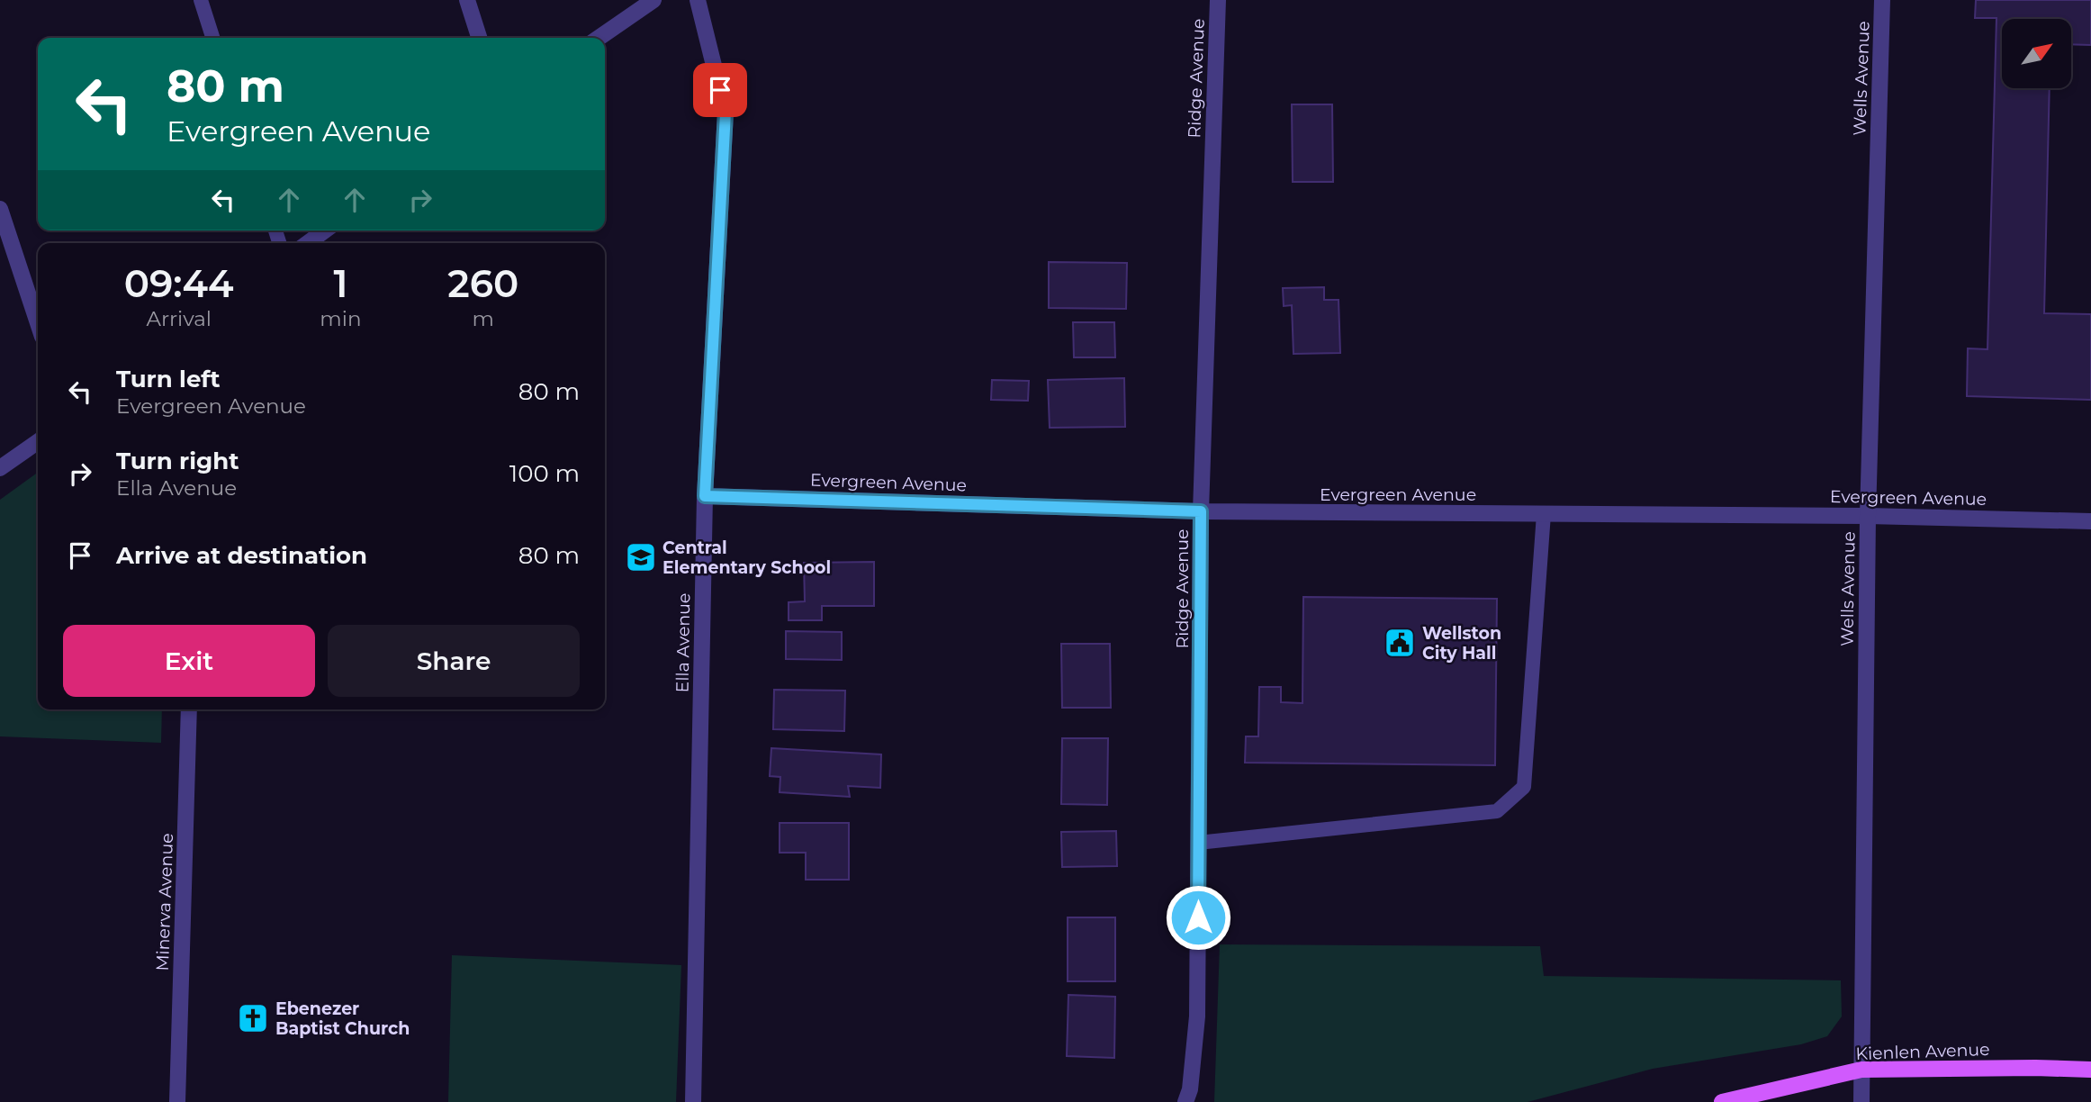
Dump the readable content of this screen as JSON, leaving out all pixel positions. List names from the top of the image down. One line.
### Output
{"streets":{"main road":["Kienlen Avenue"],"street":["Ridge Avenue","Wells Avenue","Evergreen Avenue","Ella Avenue","Minerva Avenue"]},"crossings":[["Ridge Avenue","Evergreen Avenue"],["Wells Avenue","Evergreen Avenue"],["Wells Avenue","Kienlen Avenue"],["Evergreen Avenue","Ella Avenue"]],"places":{"school or university":["Central Elementary School"],"public building":["Wellston City Hall"],"church":["Ebenezer Baptist Church"]},"north":"top right","page":{"turn":["80 m","Evergreen Avenue"],"eta":["09:44","Arrival","1","min","260","m"],"list":[{"name":"Turn left","note":"Evergreen Avenue","value":"80 m"},{"name":"Turn right","note":"Ella Avenue","value":"100 m"},{"name":"Arrive at destination","value":"80 m"}],"buttons":["Exit","Share"]}}
